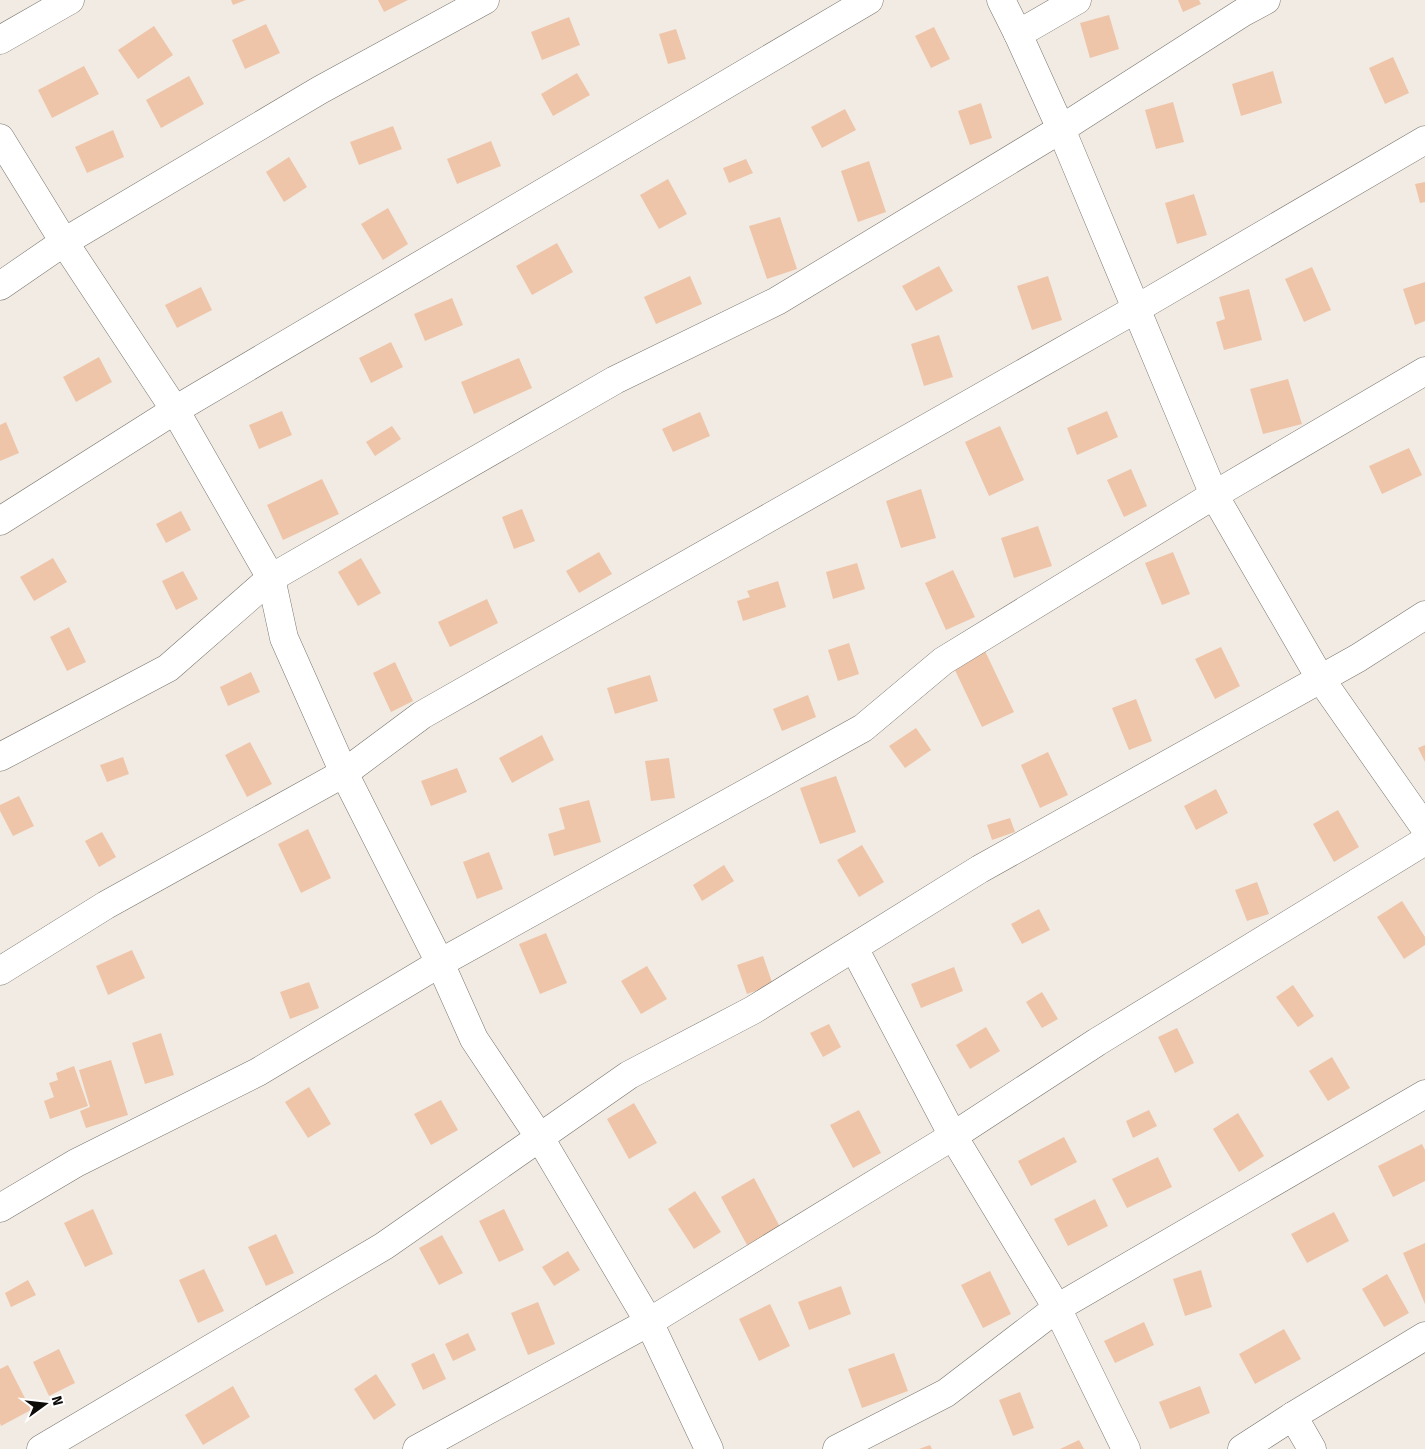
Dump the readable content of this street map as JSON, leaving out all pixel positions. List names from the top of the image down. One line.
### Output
{"north":"right"}
